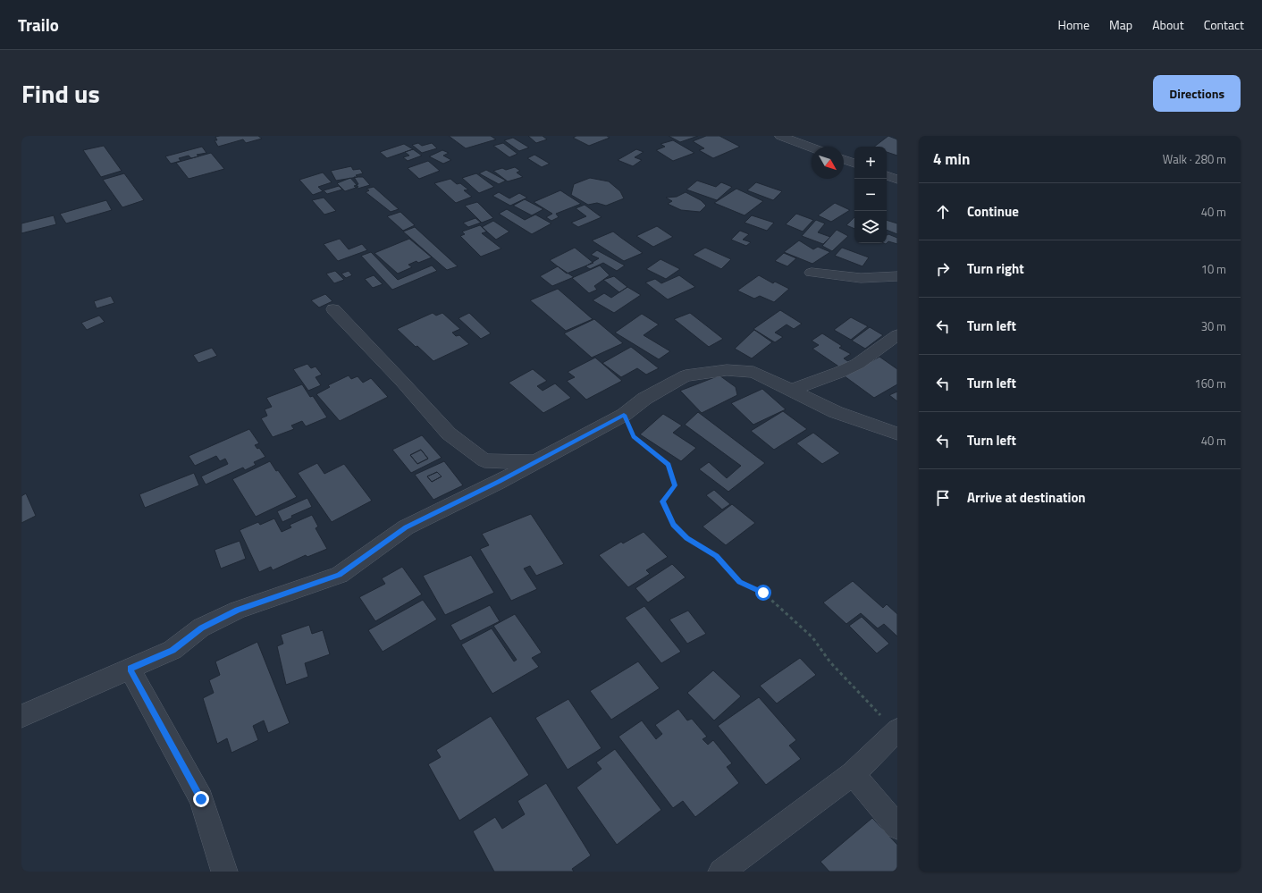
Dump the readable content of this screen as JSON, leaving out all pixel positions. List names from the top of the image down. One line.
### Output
{"north":"bottom right","page":{"header":"Trailo","nav":["Home","Map","About","Contact"],"title":"Find us","buttons":"Directions","heading":["4 min","Walk · 280 m"],"map_buttons":["+","−"],"list":[["Continue","40 m"],["Turn right","10 m"],["Turn left","30 m"],["Turn left","160 m"],["Turn left","40 m"],"Arrive at destination"]}}
